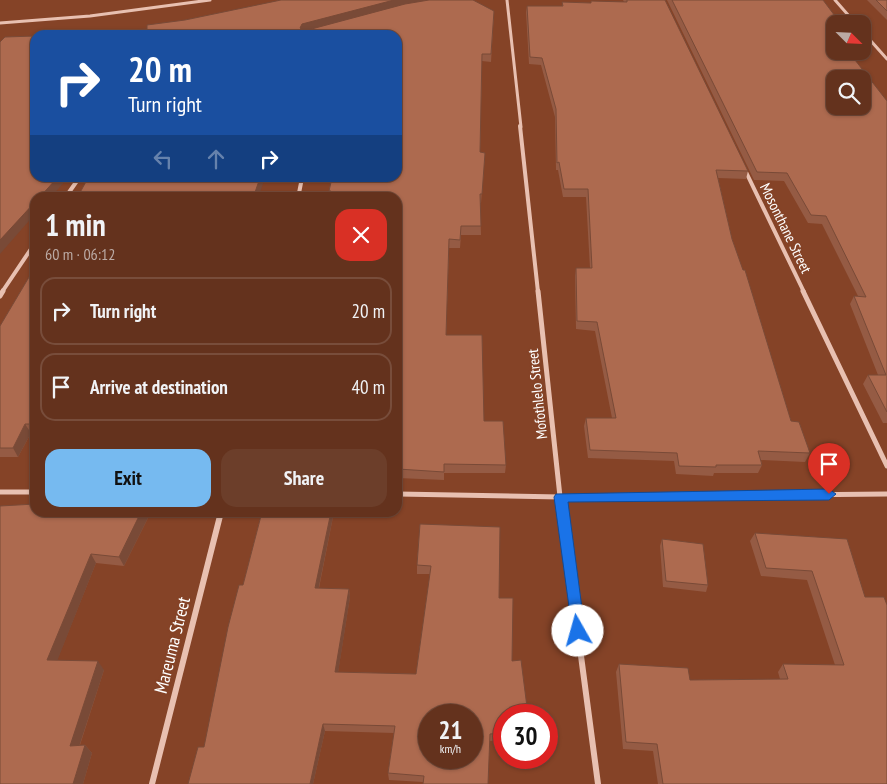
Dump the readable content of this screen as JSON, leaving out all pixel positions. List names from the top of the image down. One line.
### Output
{"streets":{"street":["Mosonthane Street","Mofothlelo Street","Mareuma Street"]},"north":"bottom right","page":{"turn":["20 m","Turn right"],"heading":["1 min","60 m · 06:12"],"list":[{"name":"Turn right","value":"20 m"},{"name":"Arrive at destination","value":"40 m"}],"buttons":["Exit","Share"],"speed":"21 km/h","limit":"30"}}
